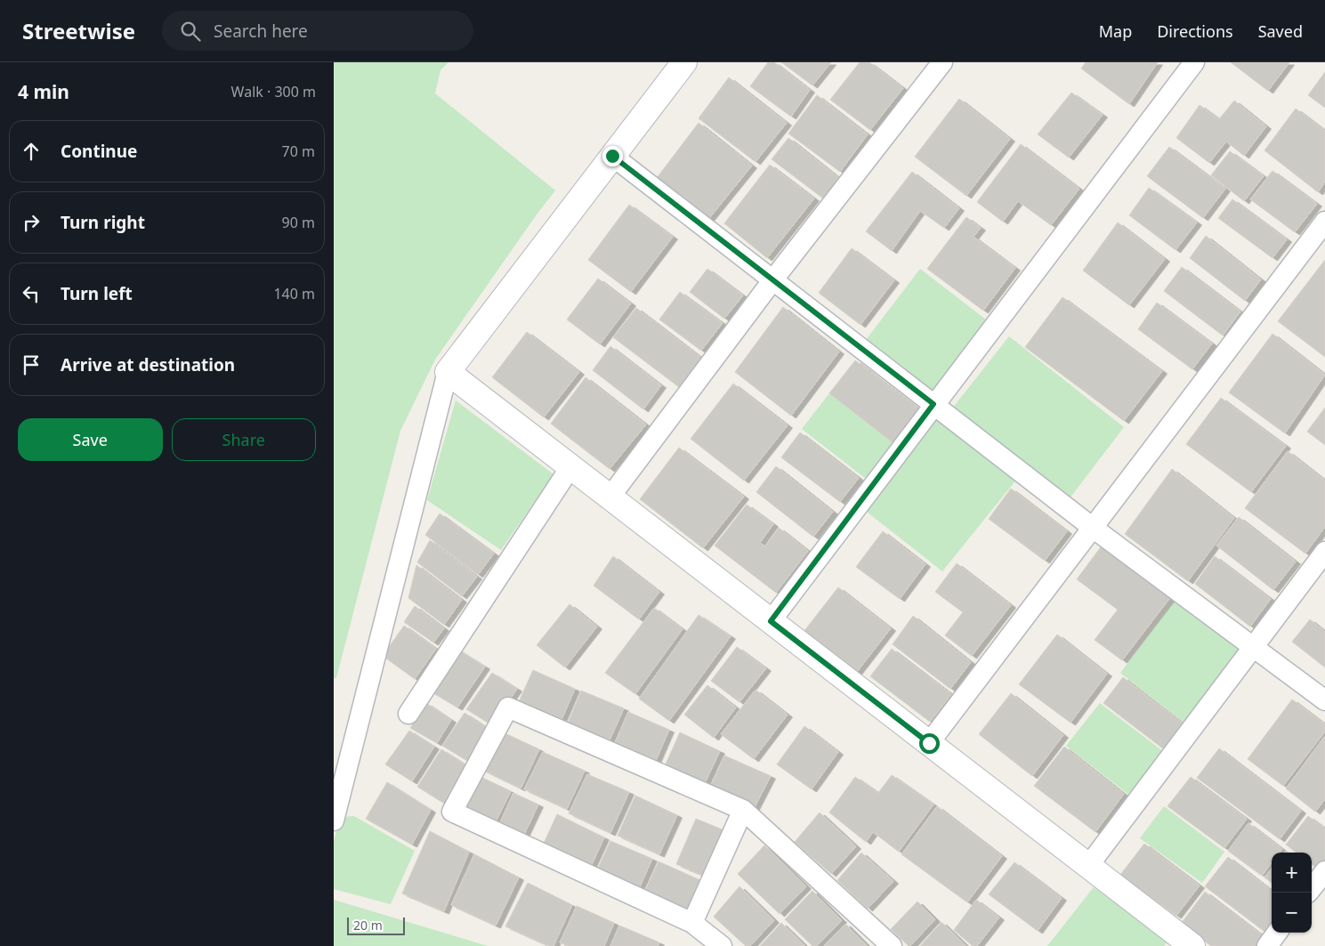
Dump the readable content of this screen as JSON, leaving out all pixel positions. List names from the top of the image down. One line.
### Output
{"scale_bar":"20 m","page":{"header":"Streetwise","search":"Search here","nav":["Map","Directions","Saved"],"heading":["4 min","Walk · 300 m"],"list":[["Continue","70 m"],["Turn right","90 m"],["Turn left","140 m"],"Arrive at destination"],"buttons":["Save","Share"],"map_buttons":["+","−"],"scale":"20 m"}}
